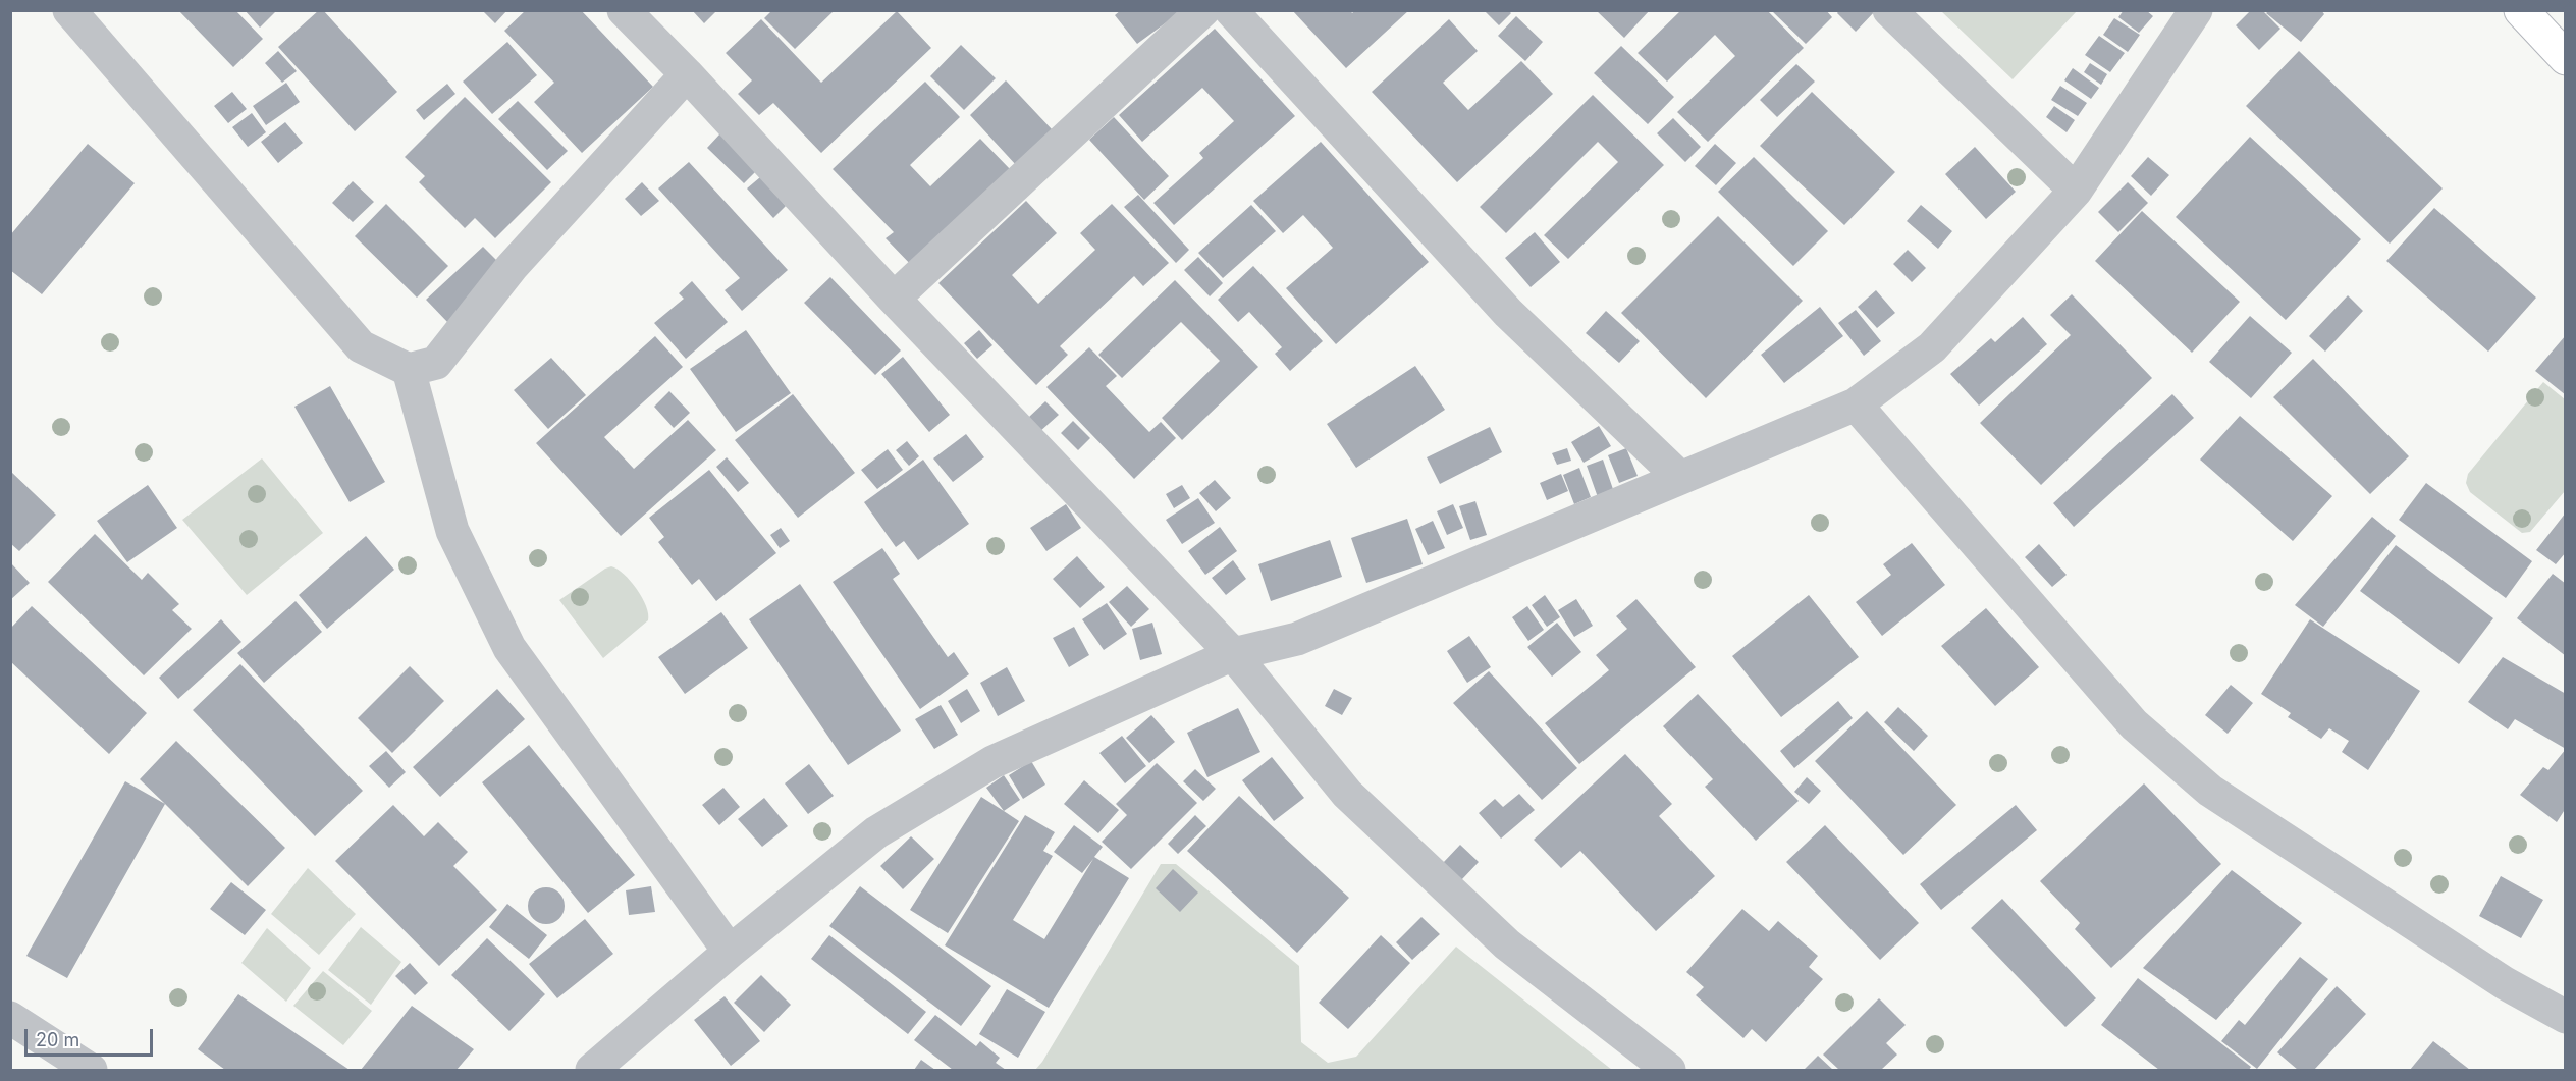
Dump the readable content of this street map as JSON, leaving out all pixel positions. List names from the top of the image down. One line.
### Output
{"scale_bar":"20 m"}
